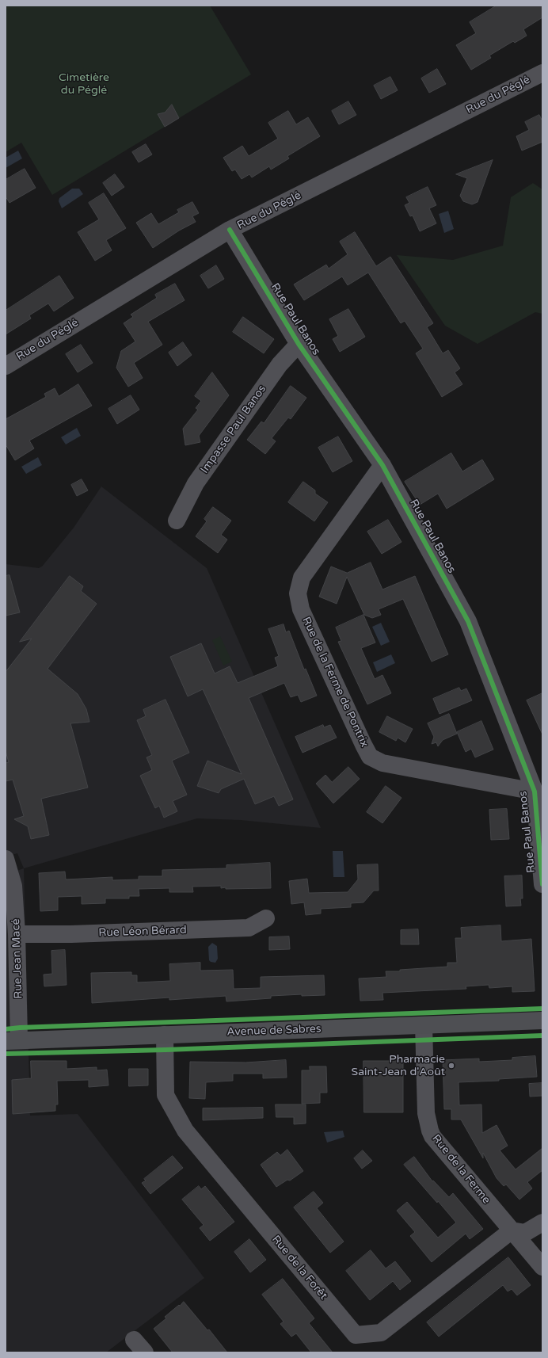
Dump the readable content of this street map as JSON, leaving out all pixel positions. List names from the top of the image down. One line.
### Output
{"streets":{"main road":["Avenue de Sabres"],"street":["Rue du Péglé","Rue Paul Banos","Impasse Paul Banos","Rue de la Ferme de Pontrix","Rue Léon Bérard","Rue Jean Macé","Rue de la Ferme","Rue de la Forêt"]},"crossings":[["Rue du Péglé","Rue Paul Banos"],["Rue Paul Banos","Impasse Paul Banos"],["Rue Paul Banos","Rue de la Ferme de Pontrix"],["Rue Léon Bérard","Rue Jean Macé"],["Rue Jean Macé","Avenue de Sabres"],["Avenue de Sabres","Rue de la Ferme"],["Avenue de Sabres","Rue de la Forêt"],["Rue de la Ferme","Rue de la Forêt"]],"parks":["Cimetière du Péglé"],"places":["Pharmacie Saint-Jean d'Août"]}
